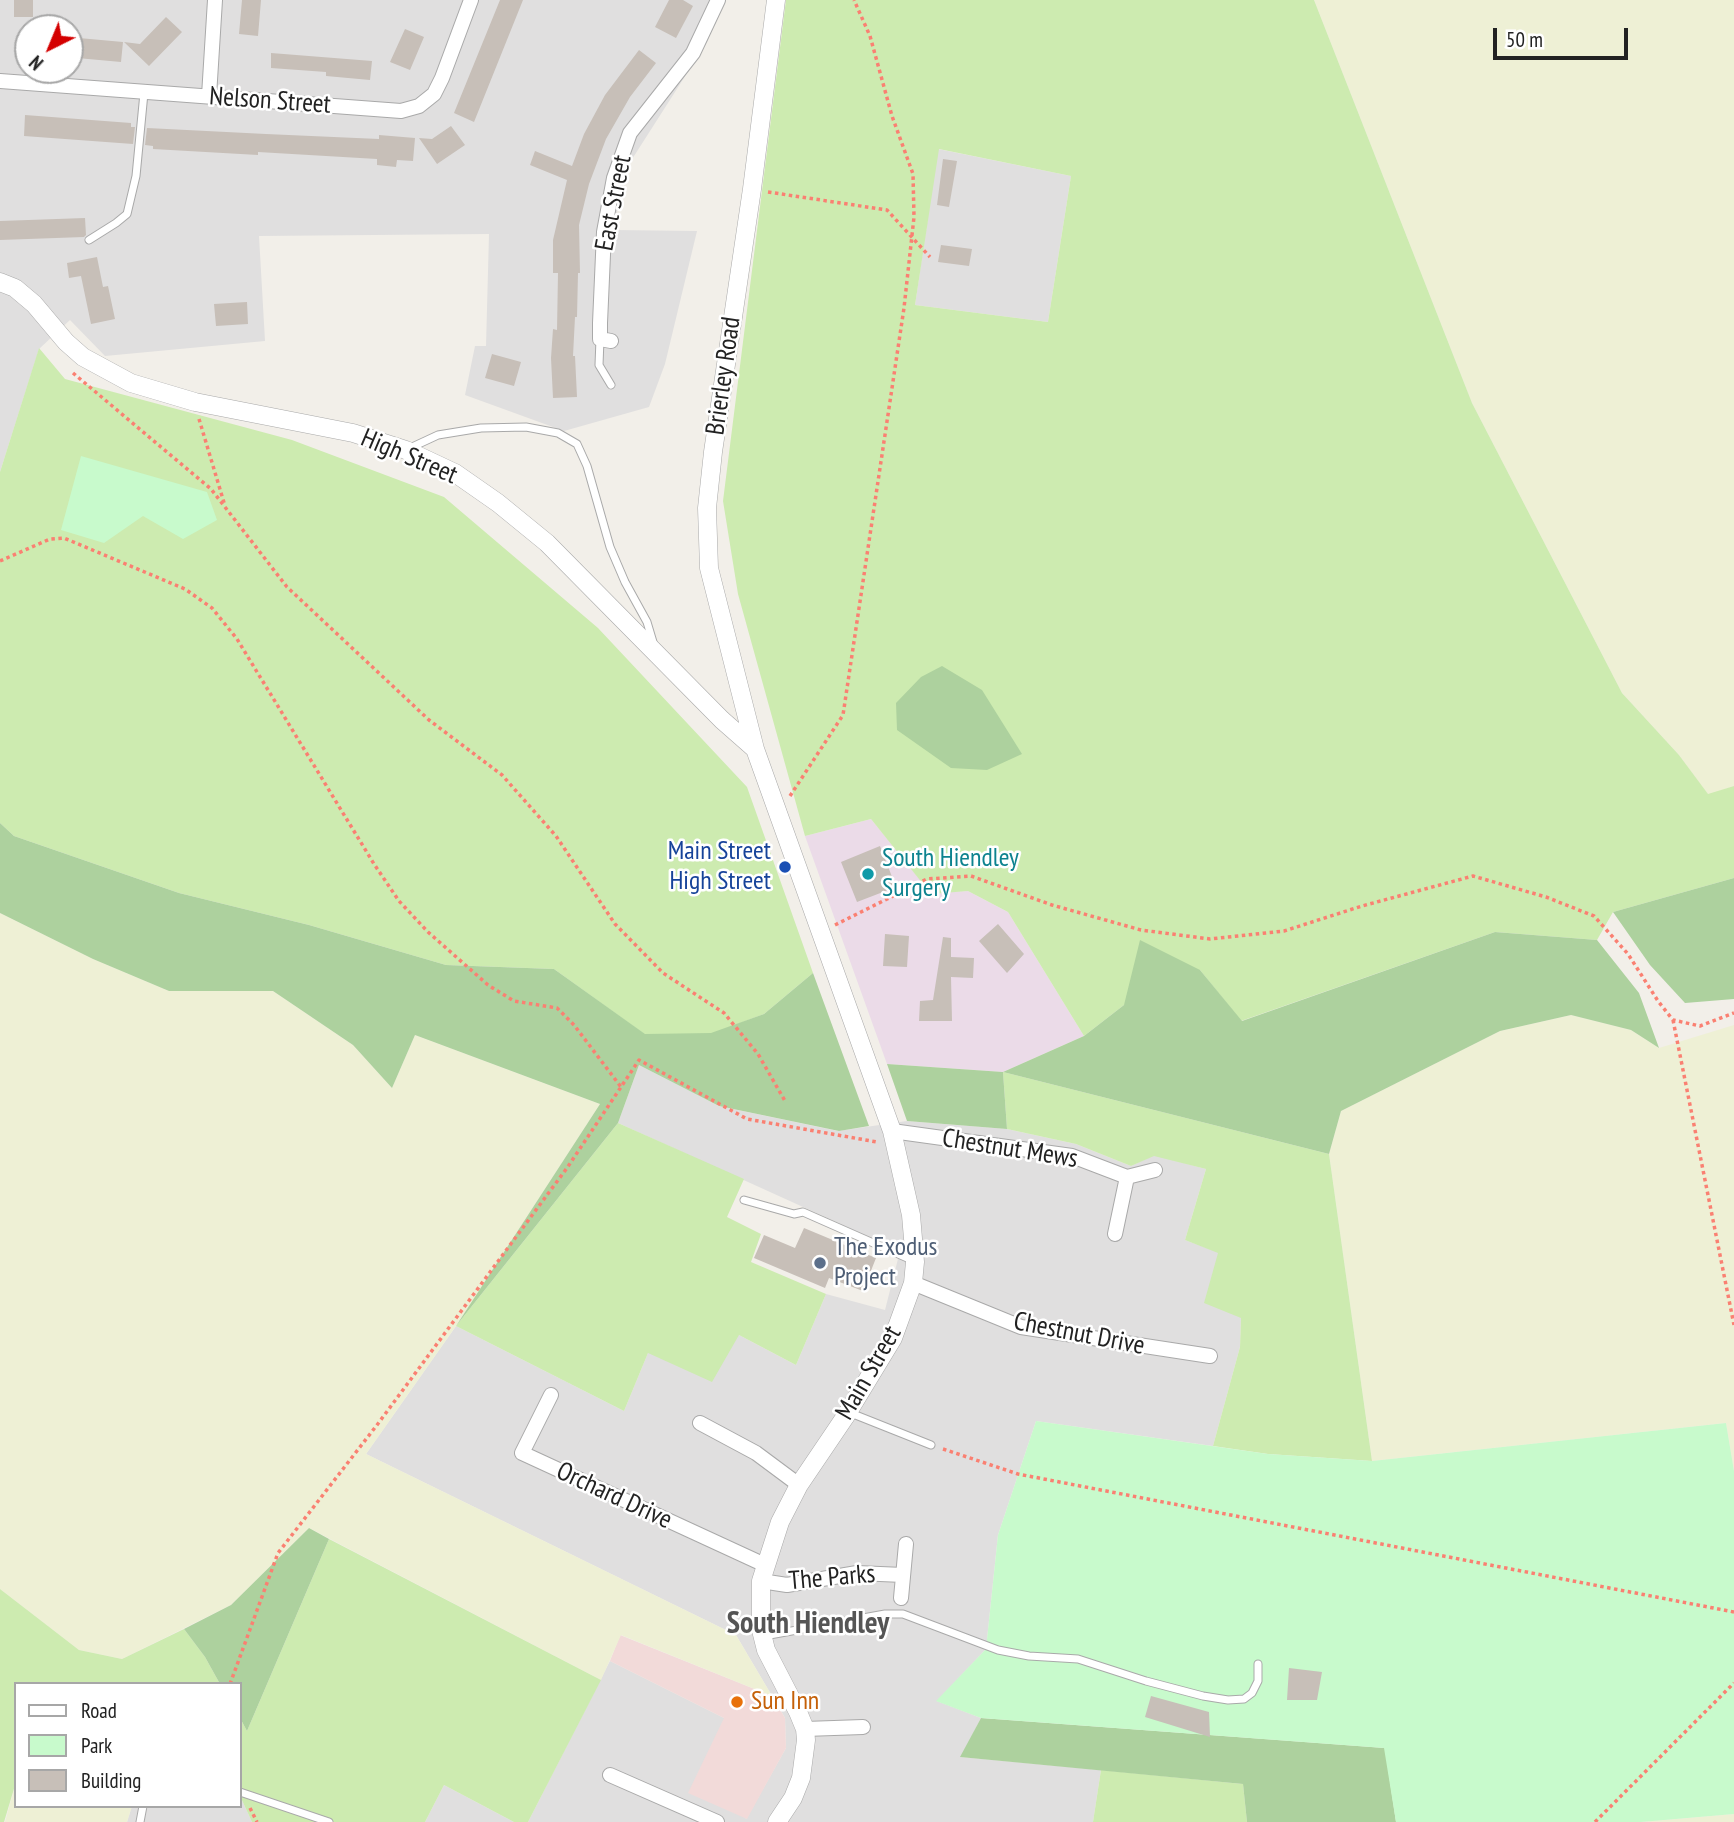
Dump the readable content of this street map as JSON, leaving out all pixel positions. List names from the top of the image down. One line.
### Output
{"streets":{"street":["Nelson Street","East Street","Brierley Road","High Street","Chestnut Mews","Chestnut Drive","Main Street","Orchard Drive","The Parks"]},"crossings":[["Brierley Road","High Street"],["Brierley Road","Main Street"],["High Street","Main Street"],["Chestnut Mews","Main Street"],["Chestnut Drive","Main Street"],["Main Street","Orchard Drive"],["Main Street","The Parks"],["Orchard Drive","The Parks"]],"districts":["South Hiendley"],"places":["Main Street High Street","South Hiendley Surgery","The Exodus Project","Sun Inn"],"legend":["Road","Park","Building"],"scale_bar":"50 m","north":"bottom left"}
